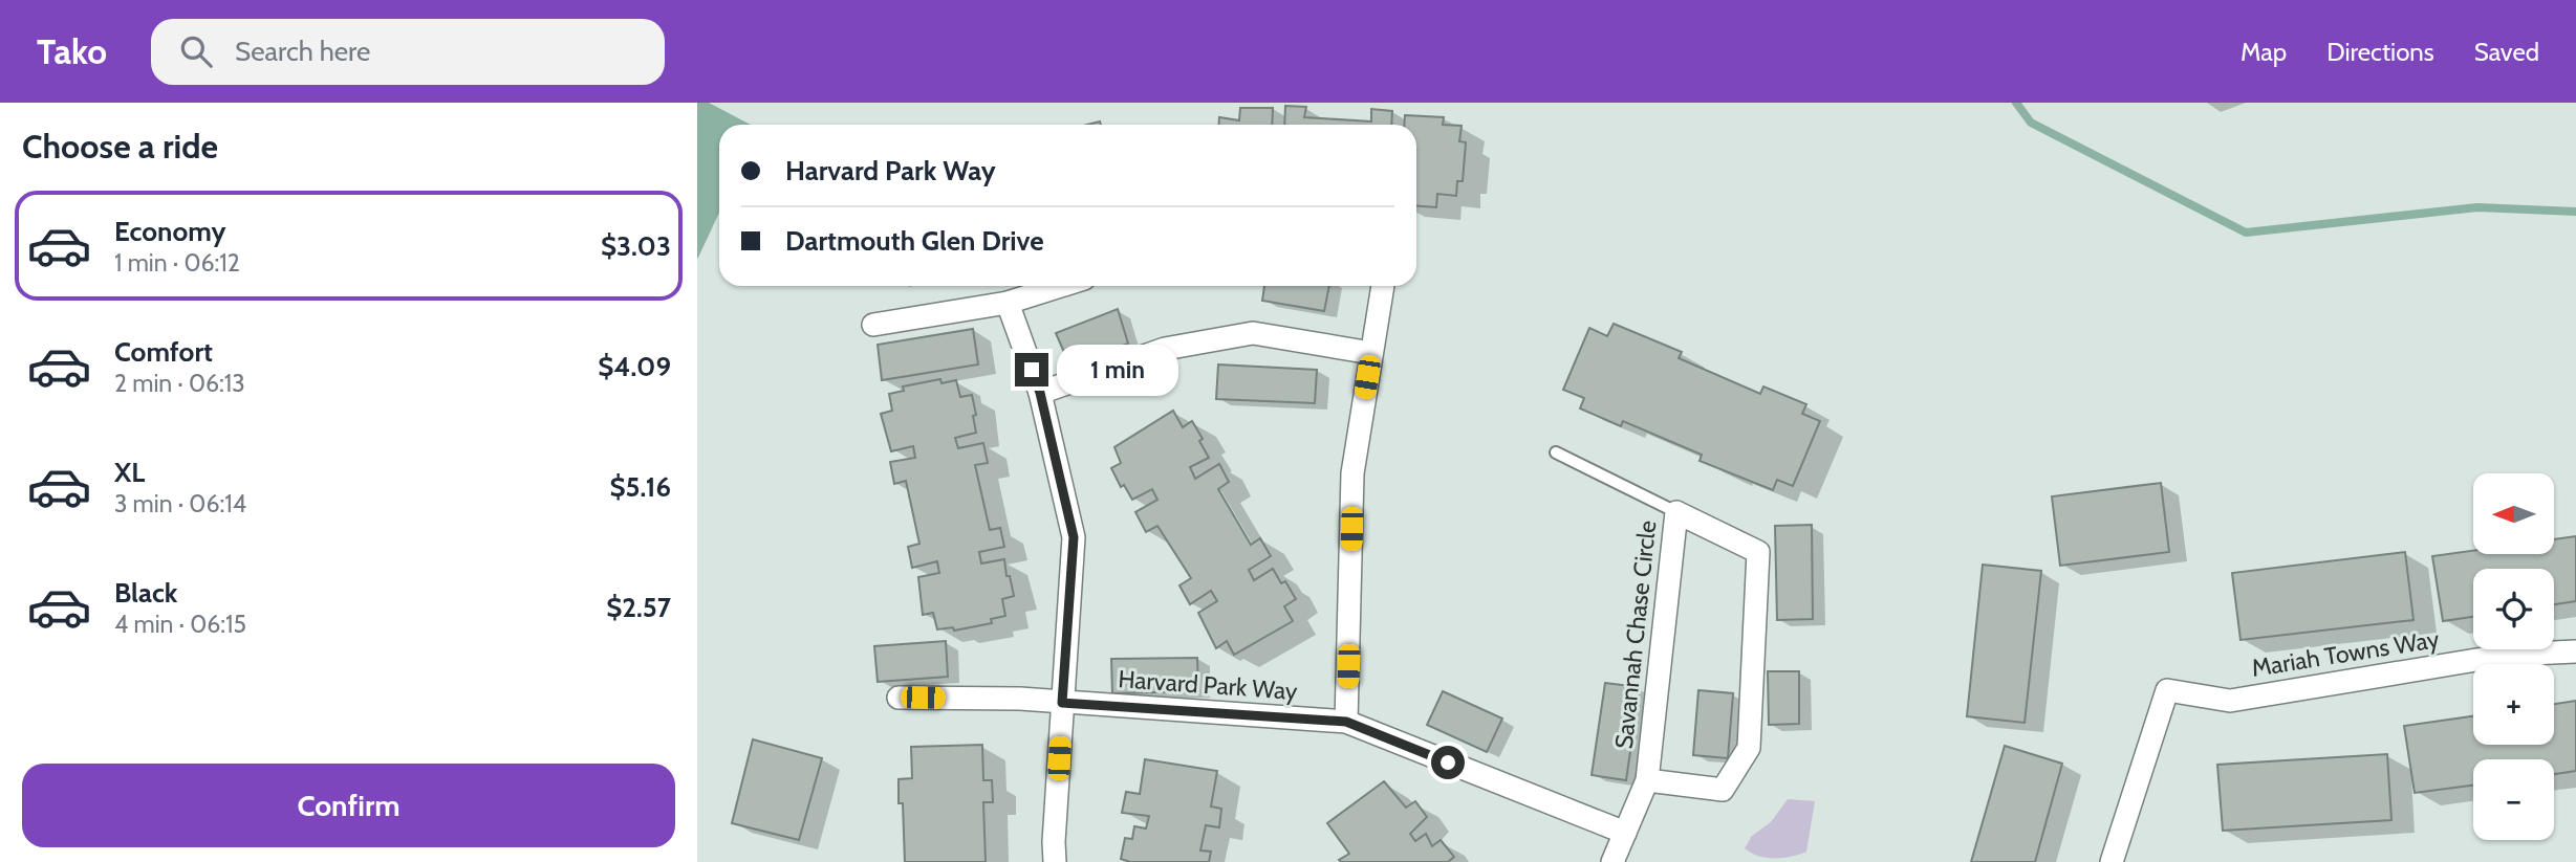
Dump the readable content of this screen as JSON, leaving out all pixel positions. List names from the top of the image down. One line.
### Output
{"streets":{"street":["Savannah Chase Circle","Mariah Towns Way","Harvard Park Way"]},"crossings":[["Savannah Chase Circle","Harvard Park Way"]],"north":"left","page":{"header":"Tako","search":"Search here","nav":["Map","Directions","Saved"],"heading":"Choose a ride","banner":["Harvard Park Way","Dartmouth Glen Drive"],"list":[{"name":"Economy","note":"1 min · 06:12","value":"$3.03"},{"name":"Comfort","note":"2 min · 06:13","value":"$4.09"},{"name":"XL","note":"3 min · 06:14","value":"$5.16"},{"name":"Black","note":"4 min · 06:15","value":"$2.57"}],"bubble":"1 min","map_buttons":["+","−"],"buttons":"Confirm"}}
